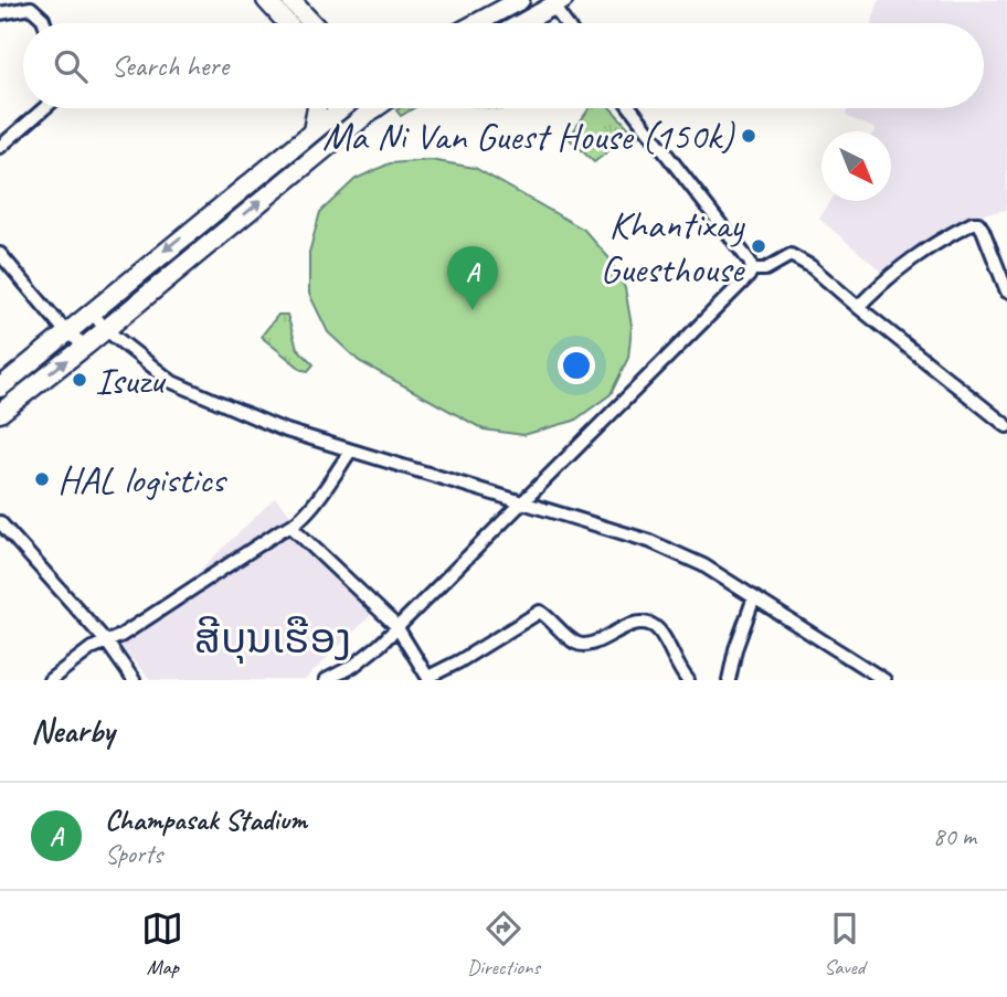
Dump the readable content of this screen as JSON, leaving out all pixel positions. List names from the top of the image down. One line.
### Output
{"districts":["ສີບຸນເຮືອງ"],"places":["Ma Ni Van Guest House (150k)","Khantixay Guesthouse","Isuzu","HAL logistics"],"north":"bottom right","page":{"search":"Search here","pins":"A","heading":"Nearby","list":[{"mark":"A","name":"Champasak Stadium","note":"Sports","value":"80 m"}],"nav":["Map","Directions","Saved"]}}
